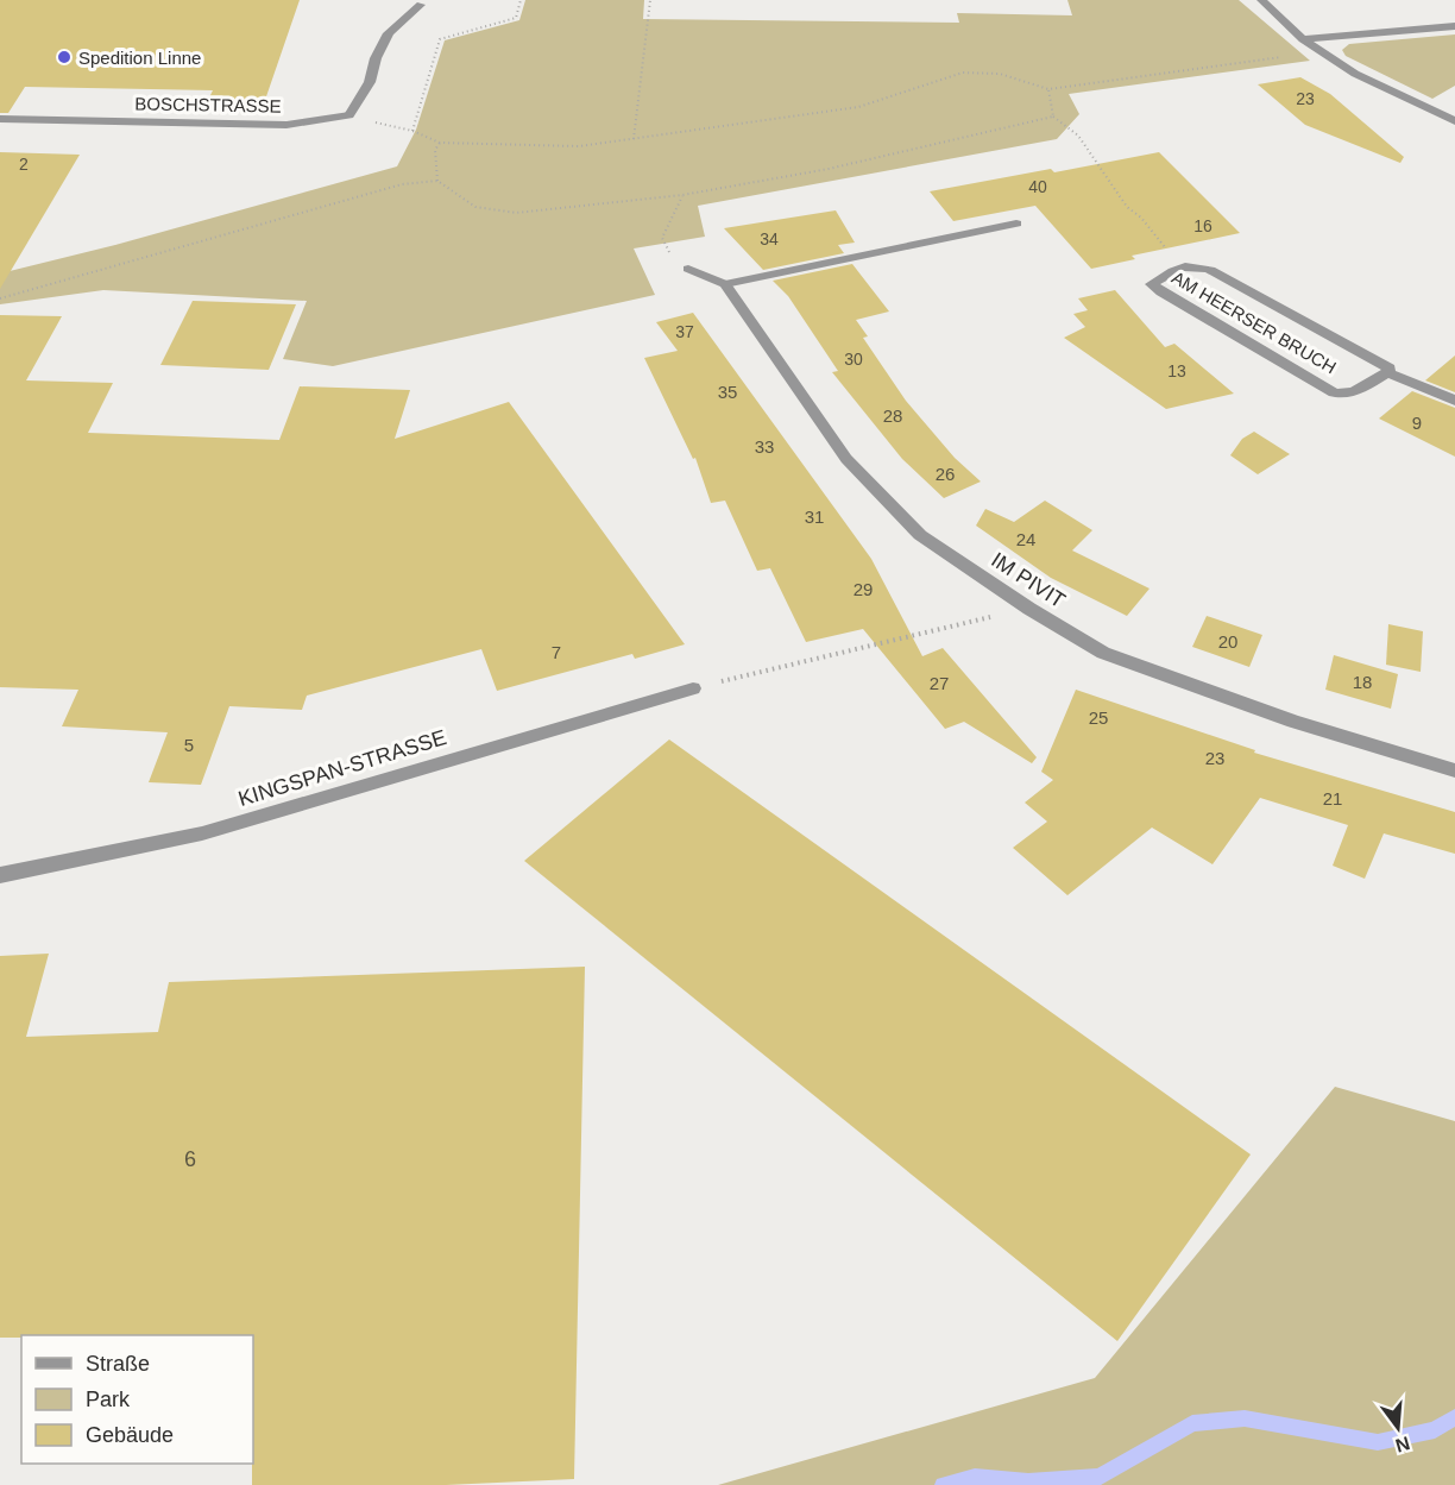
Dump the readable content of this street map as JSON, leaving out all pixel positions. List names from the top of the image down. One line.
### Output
{"streets":{"street":["BOSCHSTRASSE","AM HEERSER BRUCH","IM PIVIT","KINGSPAN-STRASSE"]},"places":["Spedition Linne"],"house_numbers":["23","2","40","16","34","37","30","13","35","28","9","33","26","31","24","29","20","7","18","27","25","5","23","21","6"],"legend":["Straße","Park","Gebäude"],"north":"bottom"}
